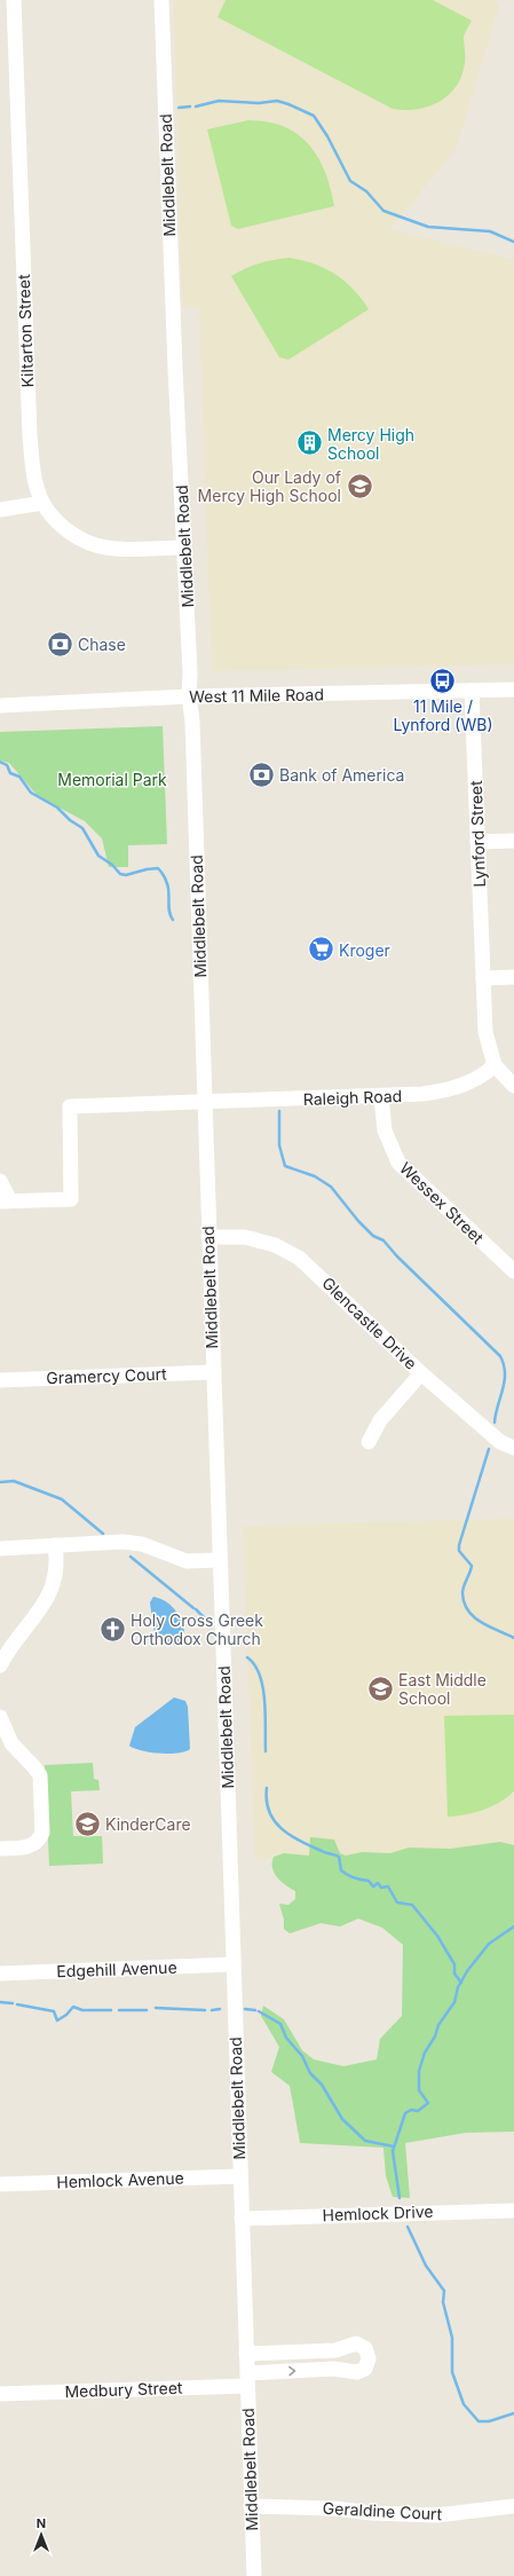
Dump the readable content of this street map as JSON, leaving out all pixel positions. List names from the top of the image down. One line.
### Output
{"streets":{"street":["Middlebelt Road","Kiltarton Street","West 11 Mile Road","Lynford Street","Raleigh Road","Wessex Street","Glencastle Drive","Gramercy Court","Edgehill Avenue","Hemlock Avenue","Hemlock Drive","Medbury Street","Geraldine Court"]},"crossings":[["Middlebelt Road","Kiltarton Street"],["Middlebelt Road","West 11 Mile Road"],["Middlebelt Road","Raleigh Road"],["Middlebelt Road","Glencastle Drive"],["Middlebelt Road","Gramercy Court"],["Middlebelt Road","Edgehill Avenue"],["Middlebelt Road","Hemlock Avenue"],["Middlebelt Road","Hemlock Drive"],["Middlebelt Road","Medbury Street"],["Middlebelt Road","Geraldine Court"],["West 11 Mile Road","Lynford Street"],["Lynford Street","Raleigh Road"],["Raleigh Road","Wessex Street"]],"parks":["Memorial Park"],"places":{"building":["Mercy High School"],"school or university":["Our Lady of Mercy High School","East Middle School","KinderCare"],"bank":["Chase","Bank of America"],"bus stop":["11 Mile / Lynford (WB)"],"supermarket":["Kroger"],"church":["Holy Cross Greek Orthodox Church"]},"north":"top"}
